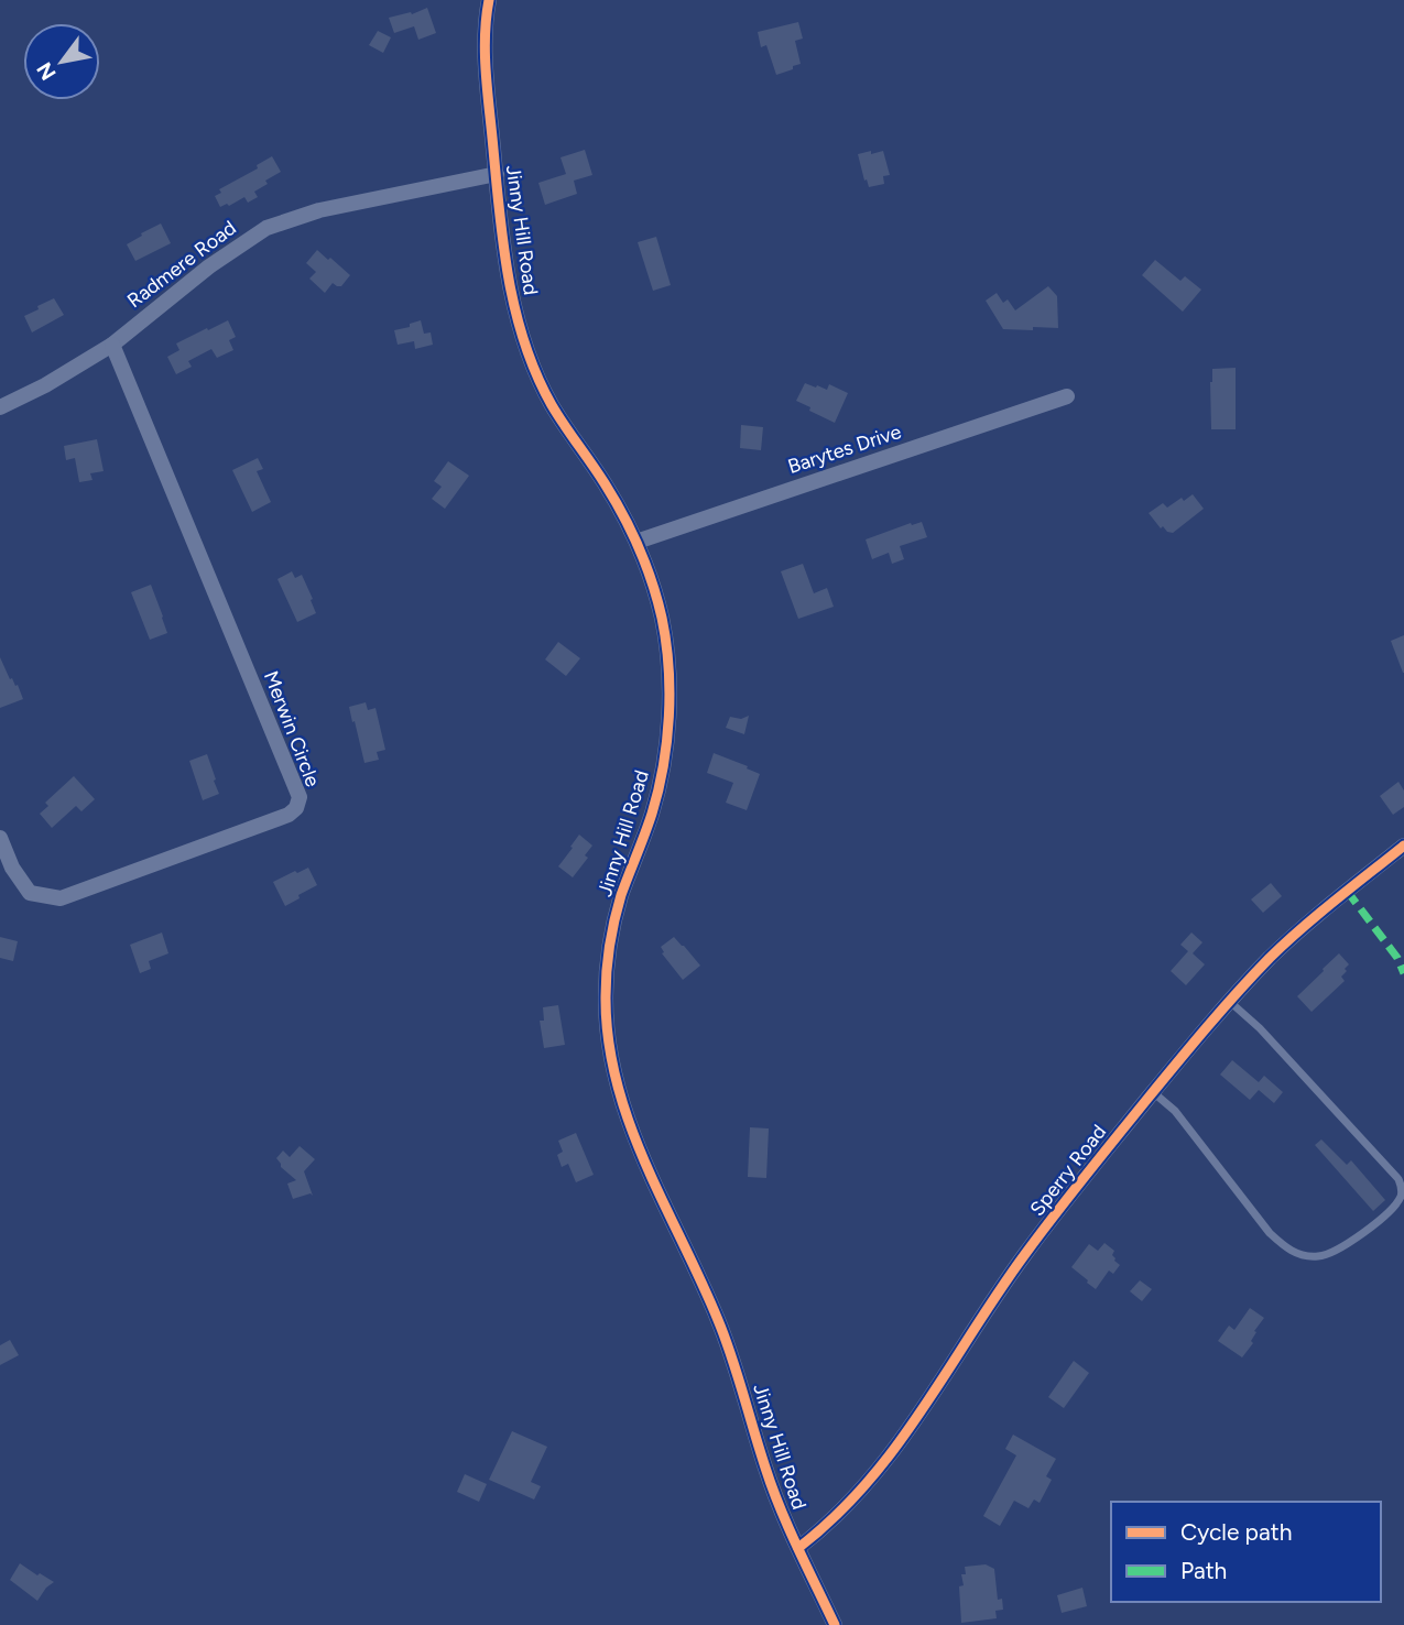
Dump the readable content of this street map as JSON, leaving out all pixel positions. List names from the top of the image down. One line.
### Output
{"streets":{"street":["Jinny Hill Road","Radmere Road","Barytes Drive","Merwin Circle","Sperry Road"]},"crossings":[["Jinny Hill Road","Radmere Road"],["Jinny Hill Road","Barytes Drive"],["Jinny Hill Road","Sperry Road"],["Radmere Road","Merwin Circle"]],"legend":["Cycle path","Path"],"north":"bottom left"}
